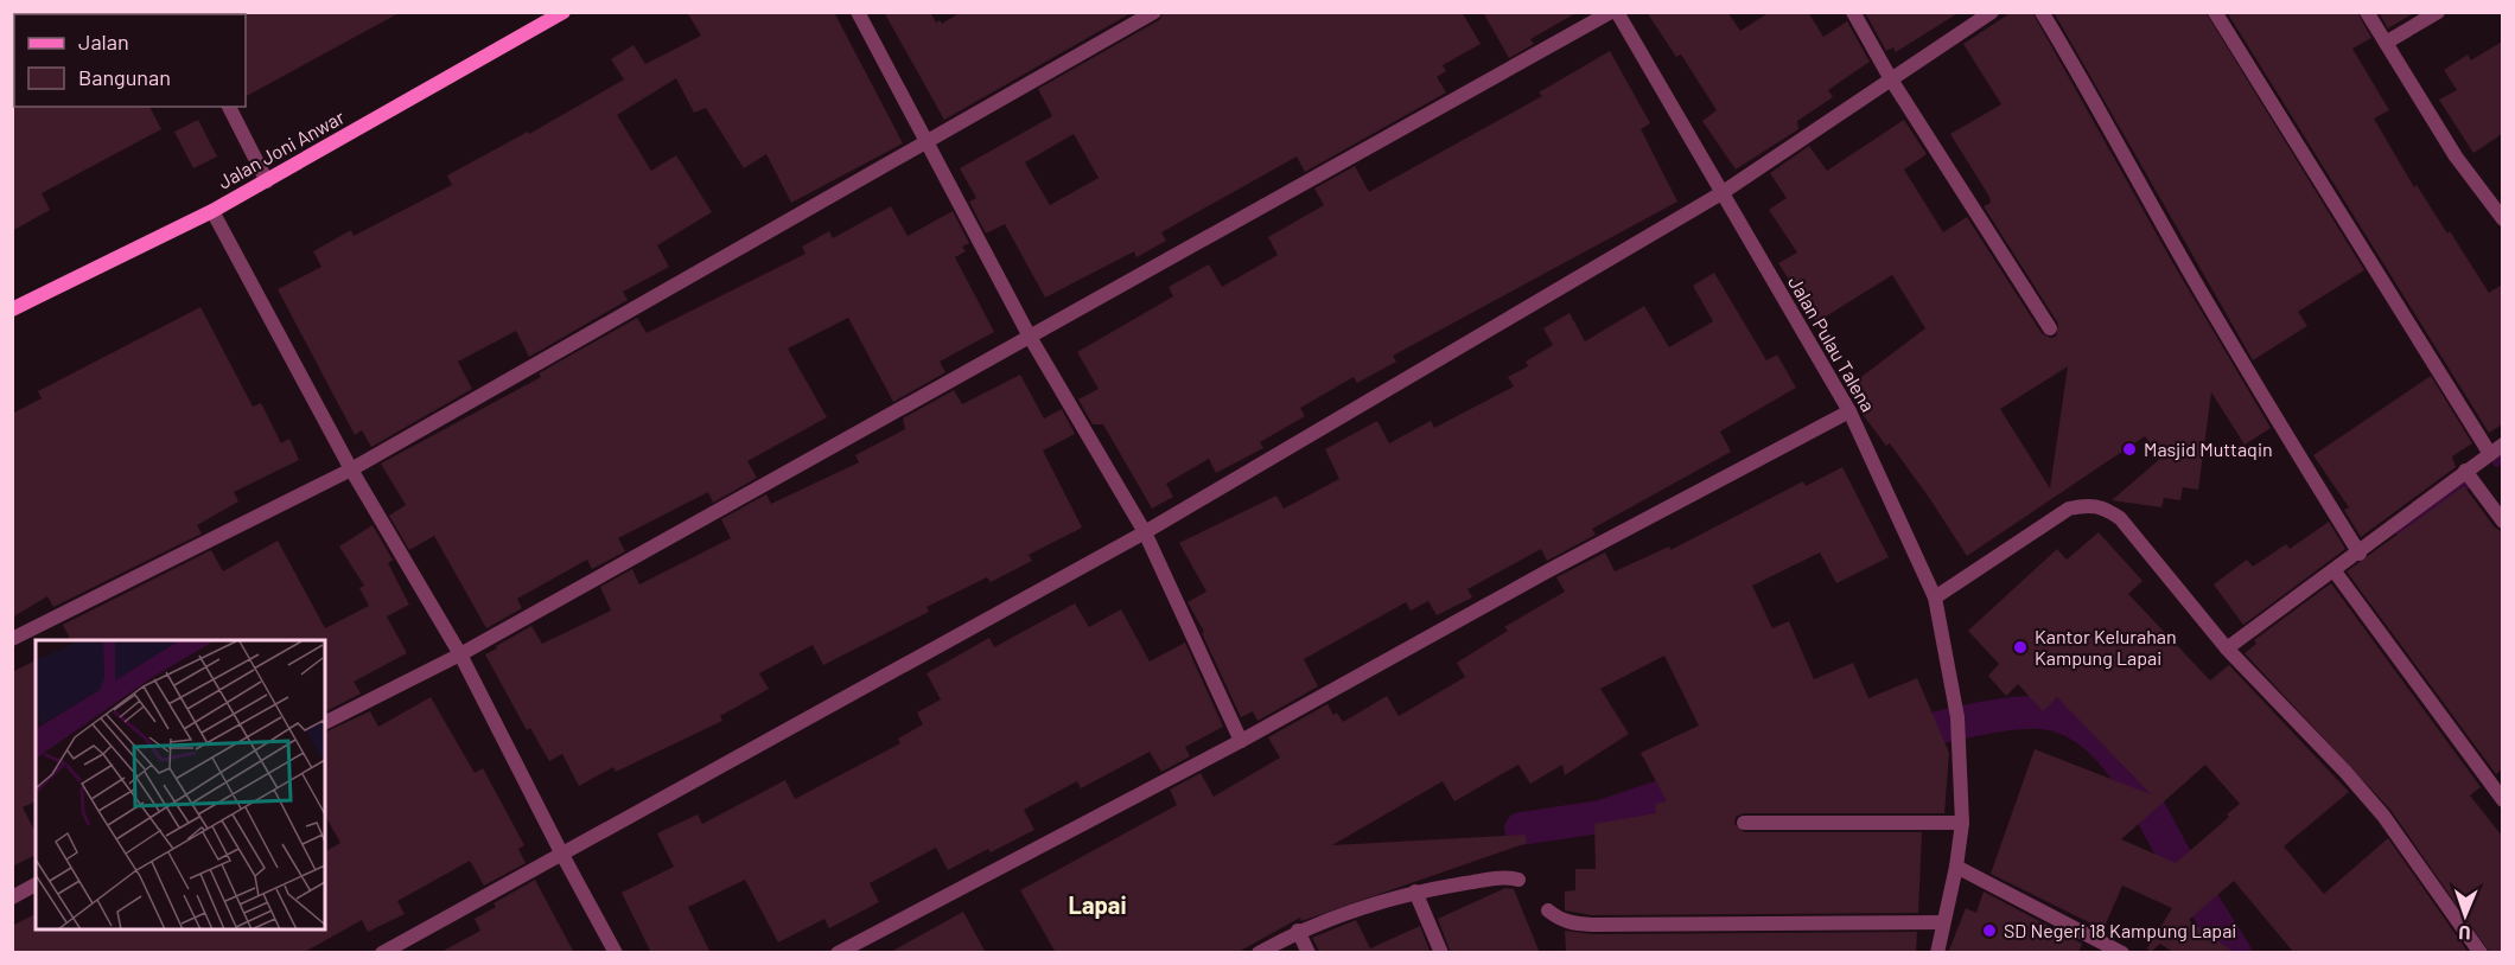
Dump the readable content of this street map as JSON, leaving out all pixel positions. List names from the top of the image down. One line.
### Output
{"streets":{"main road":["Jalan Joni Anwar"],"street":["Jalan Pulau Talena"]},"districts":["Lapai"],"places":["Masjid Muttaqin","Kantor Kelurahan Kampung Lapai","SD Negeri 18 Kampung Lapai"],"legend":["Jalan","Bangunan"],"north":"bottom"}
